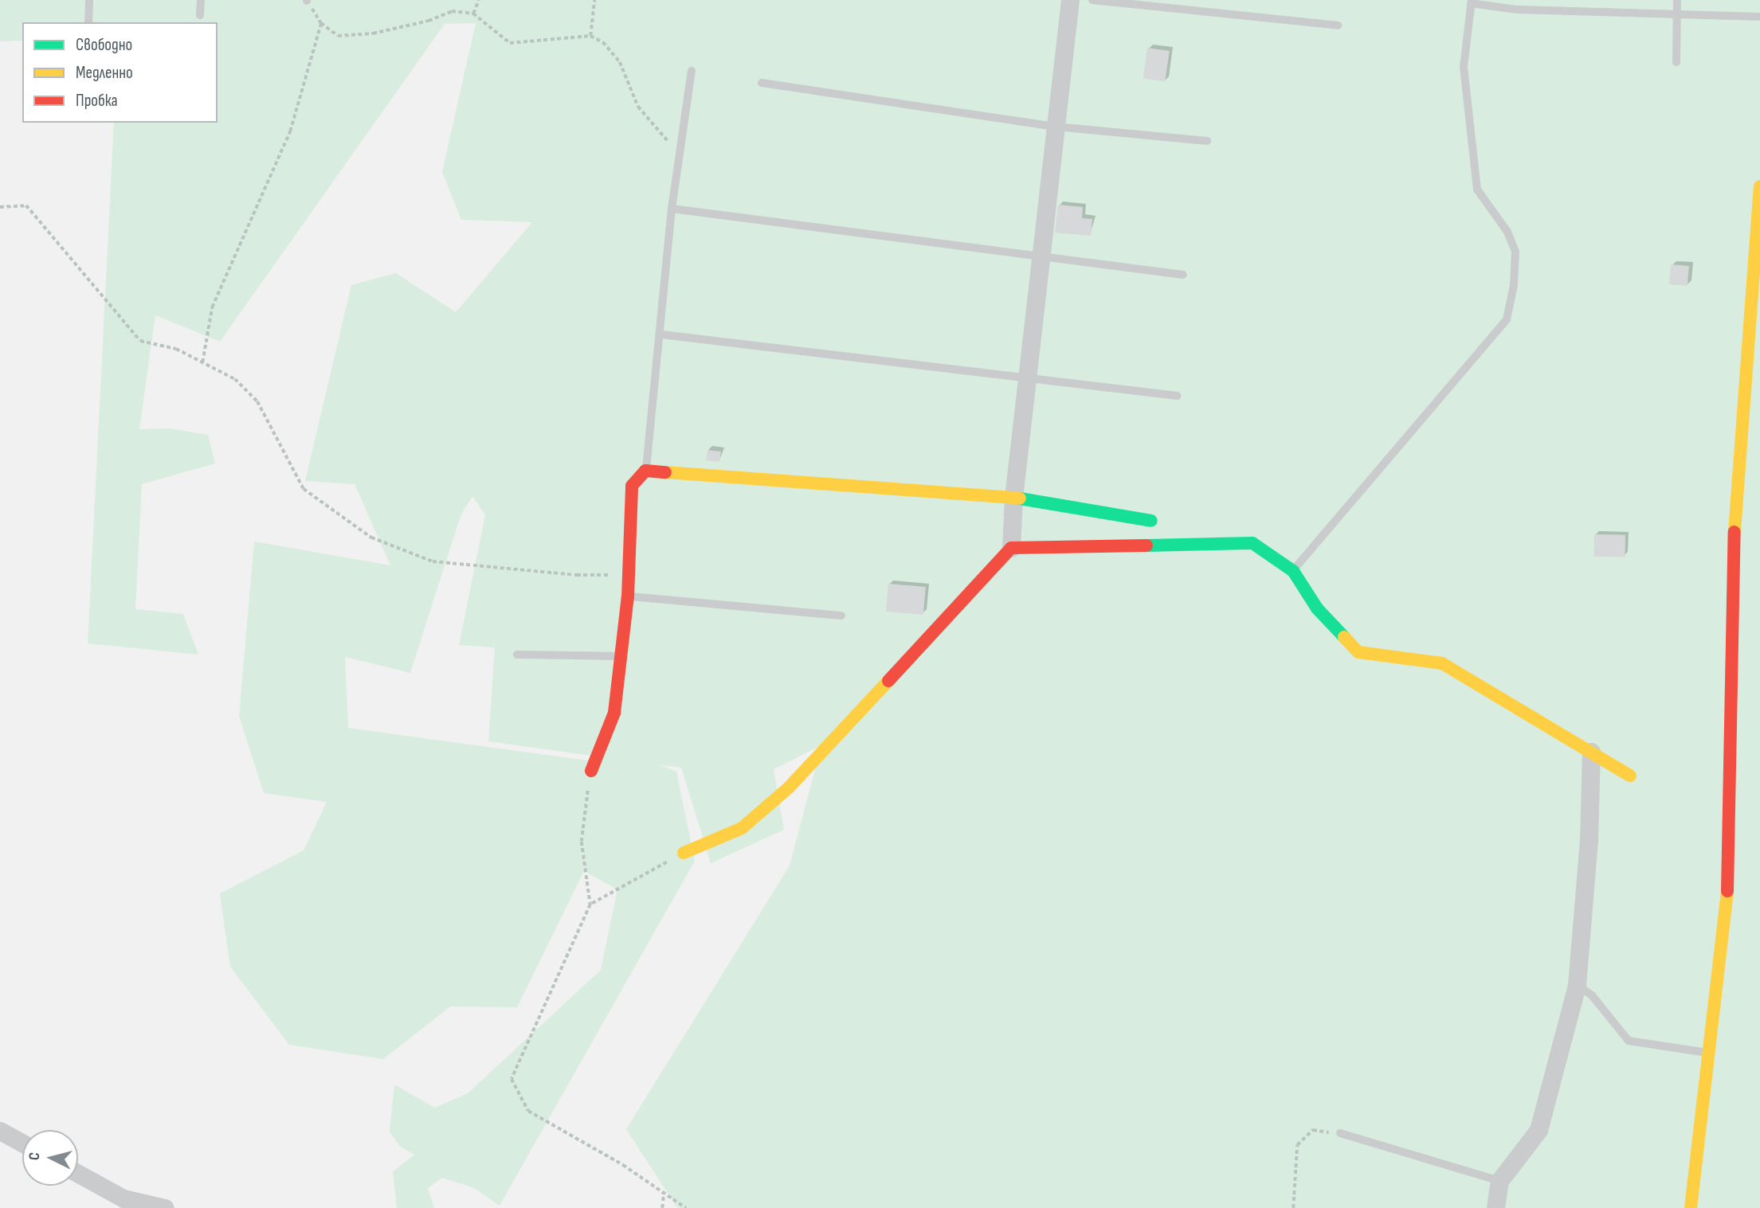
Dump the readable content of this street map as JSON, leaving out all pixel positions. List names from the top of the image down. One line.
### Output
{"legend":["Свободно","Медленно","Пробка"],"north":"left"}
